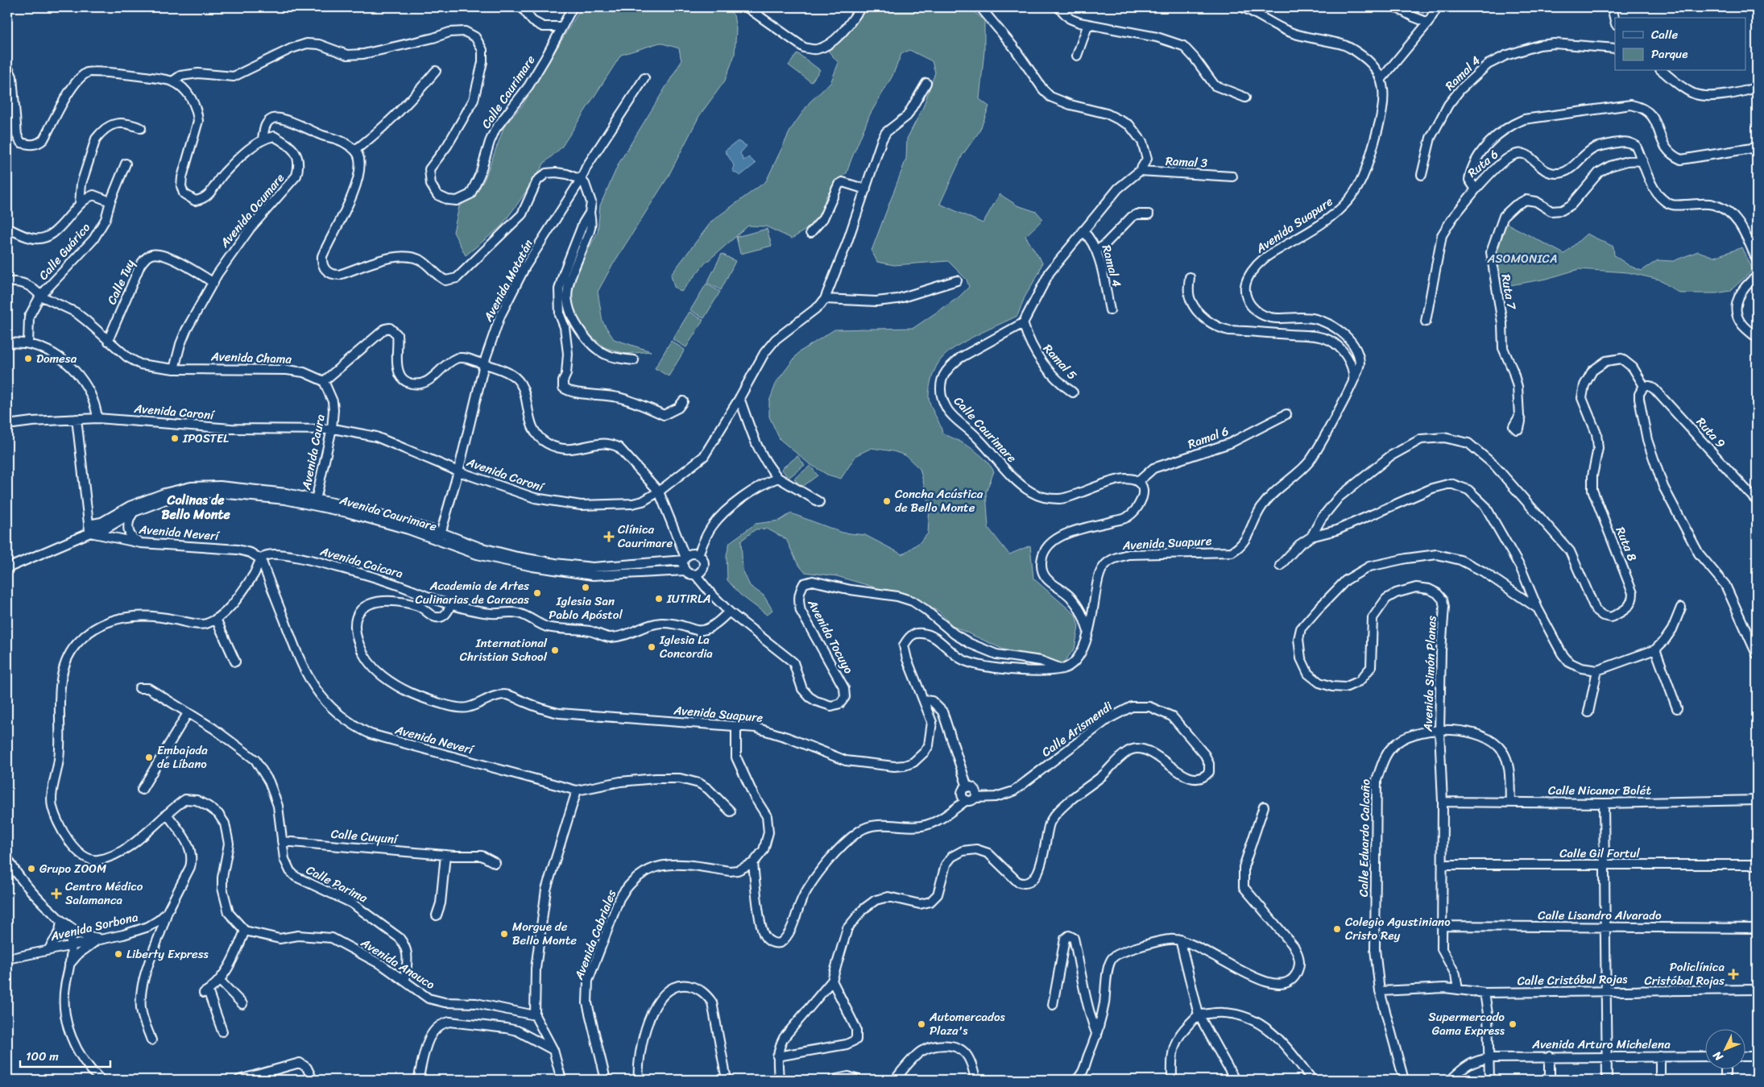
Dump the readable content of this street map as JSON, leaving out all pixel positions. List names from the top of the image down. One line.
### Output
{"streets":{"street":["Ramal 4","Calle Caurimare","Ramal 3","Ruta 6","Avenida Ocumare","Avenida Suapure","Calle Guárico","Avenida Motatán","Calle Tuy","Ruta 7","Avenida Chama","Ramal 5","Avenida Caroní","Ruta 9","Ramal 6","Avenida Caura","Avenida Caurimare","Avenida Neverí","Ruta 8","Avenida Caicara","Avenida Tocuyo","Avenida Simón Planas","Calle Arismendi","Calle Nicanor Bolét","Calle Cuyuní","Calle Eduardo Calcaño","Calle Gil Fortul","Calle Parima","Calle Lisandro Alvarado","Avenida Sorbona","Avenida Cabriales","Avenida Anauco","Calle Cristóbal Rojas","Avenida Arturo Michelena"]},"crossings":[["Calle Caurimare","Ramal 5"],["Calle Caurimare","Ramal 6"],["Ruta 6","Ruta 7"],["Avenida Ocumare","Calle Tuy"],["Avenida Ocumare","Avenida Chama"],["Avenida Suapure","Avenida Caicara"],["Avenida Suapure","Avenida Tocuyo"],["Calle Guárico","Avenida Chama"],["Avenida Motatán","Avenida Caroní"],["Avenida Motatán","Avenida Caurimare"],["Calle Tuy","Avenida Chama"],["Avenida Chama","Avenida Caura"],["Avenida Caroní","Avenida Caura"],["Ruta 9","Ruta 8"],["Avenida Caura","Avenida Caurimare"],["Avenida Caurimare","Avenida Neverí"],["Avenida Caurimare","Avenida Tocuyo"],["Avenida Neverí","Avenida Caicara"],["Avenida Caicara","Avenida Tocuyo"],["Avenida Simón Planas","Calle Nicanor Bolét"],["Avenida Simón Planas","Calle Eduardo Calcaño"],["Avenida Simón Planas","Calle Gil Fortul"],["Avenida Simón Planas","Calle Lisandro Alvarado"],["Avenida Simón Planas","Calle Cristóbal Rojas"],["Calle Nicanor Bolét","Calle Eduardo Calcaño"],["Calle Cuyuní","Calle Parima"],["Calle Eduardo Calcaño","Calle Cristóbal Rojas"],["Calle Parima","Avenida Anauco"]],"districts":["Colinas de Bello Monte"],"parks":["ASOMONICA"],"places":{"other":["Domesa","IPOSTEL","Concha Acústica de Bello Monte","Iglesia San Pablo Apóstol","Academia de Artes Culinarias de Caracas","IUTIRLA","Iglesia La Concordia","International Christian School","Embajada de Líbano","Grupo ZOOM","Colegio Agustiniano Cristo Rey","Morgue de Bello Monte","Liberty Express","Automercados Plaza's","Supermercado Gama Express"],"health":["Clínica Caurimare","Centro Médico Salamanca","Policlínica Cristóbal Rojas"]},"legend":["Calle","Parque"],"scale_bar":"100 m","north":"bottom left"}
